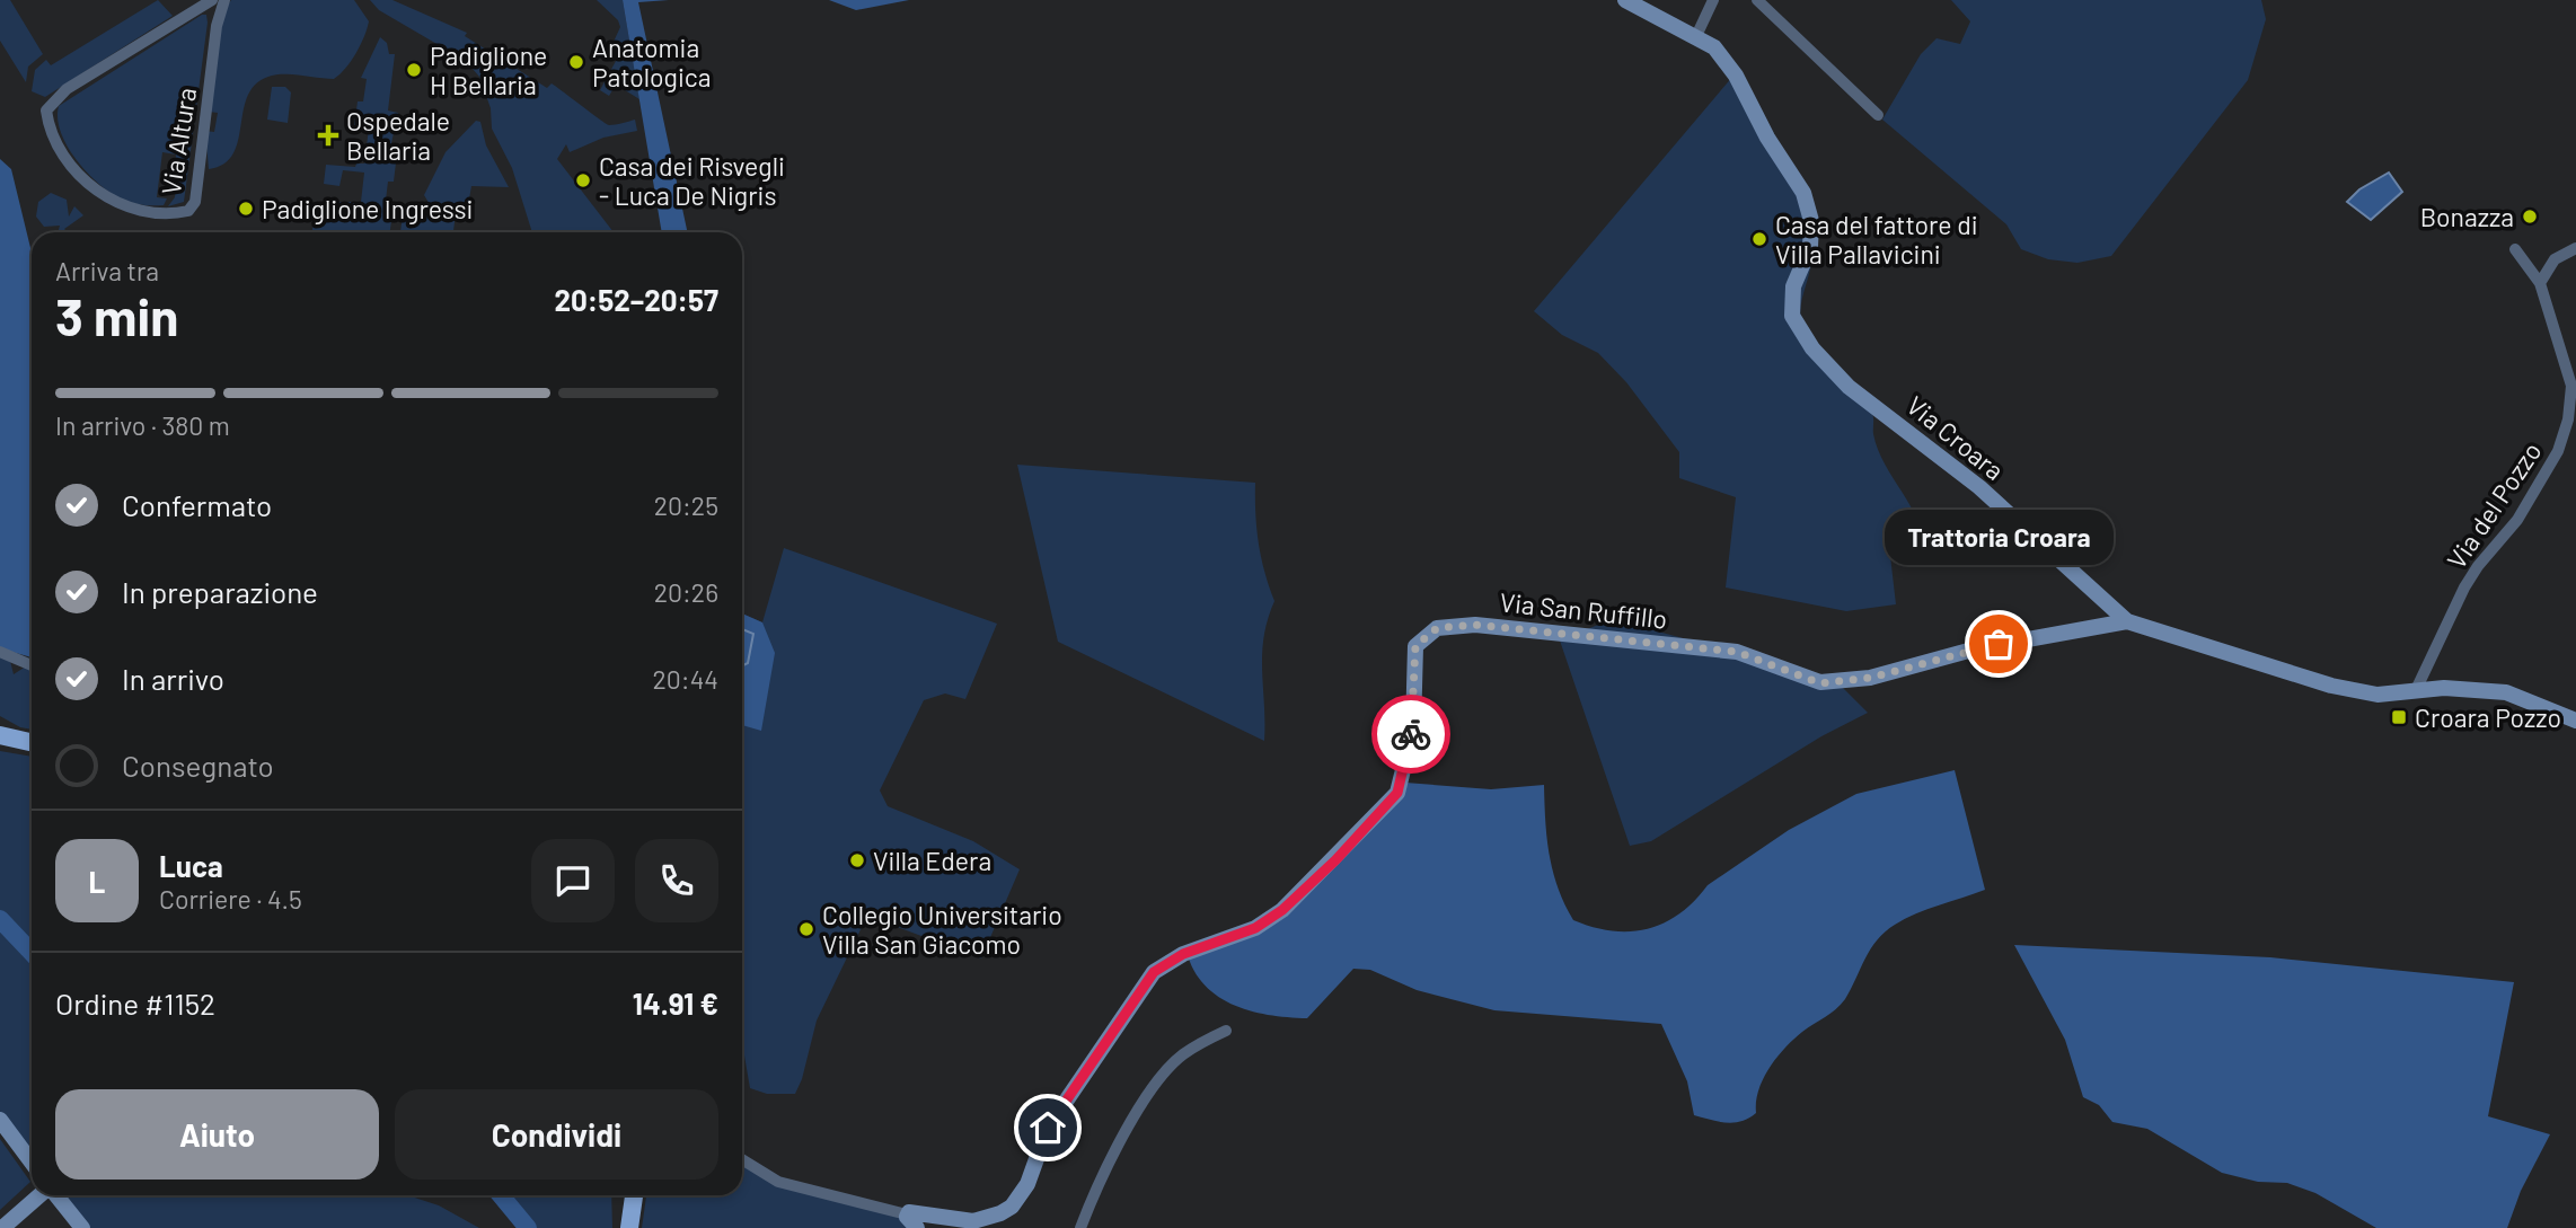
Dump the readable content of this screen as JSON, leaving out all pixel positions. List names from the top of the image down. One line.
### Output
{"streets":{"street":["Via Altura","Via Croara","Via del Pozzo","Via San Ruffillo"]},"crossings":[["Via Croara","Via del Pozzo"],["Via Croara","Via San Ruffillo"]],"places":{"other":["Anatomia Patologica","Padiglione H Bellaria","Casa dei Risvegli - Luca De Nigris","Padiglione Ingressi","Bonazza","Casa del fattore di Villa Pallavicini","Trattoria Croara","Villa Edera","Collegio Universitario Villa San Giacomo"],"health":["Ospedale Bellaria"],"transit":["Croara Pozzo"]},"page":{"heading":["3 min","Arriva tra","20:52–20:57"],"panel":["Luca","Corriere · 4.5","Ordine #1152","14.91 €"],"bar":"In arrivo · 380 m","list":[["Confermato","20:25"],["In preparazione","20:26"],["In arrivo","20:44"],"Consegnato"],"bubble":"Trattoria Croara","round":"L","buttons":["Aiuto","Condividi"]}}
